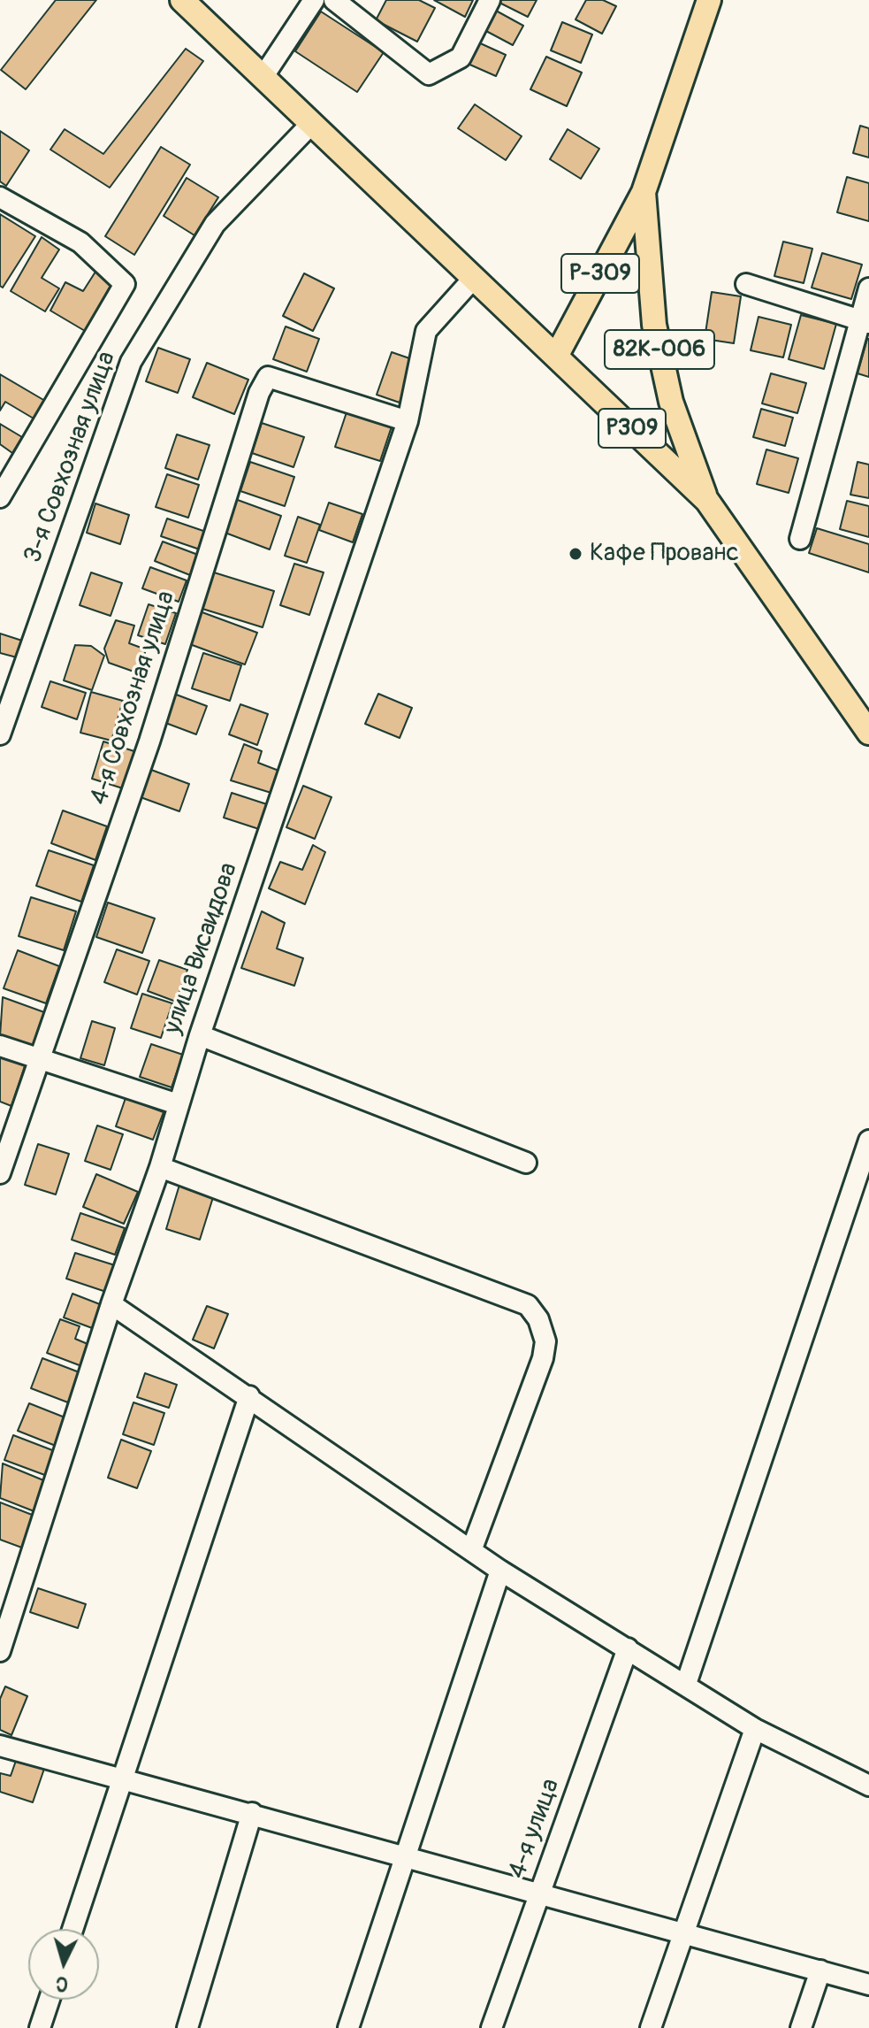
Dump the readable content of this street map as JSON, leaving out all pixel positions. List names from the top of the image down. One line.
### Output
{"streets":{"main road":["Р-309","82К-006","Р309"],"street":["3-я Совхозная улица","4-я Совхозная улица","улица Висаидова","4-я улица"]},"crossings":[["Р-309","82К-006"],["Р-309","Р309"],["82К-006","Р309"],["4-я Совхозная улица","улица Висаидова"]],"places":["Кафе Прованс"],"north":"bottom"}
